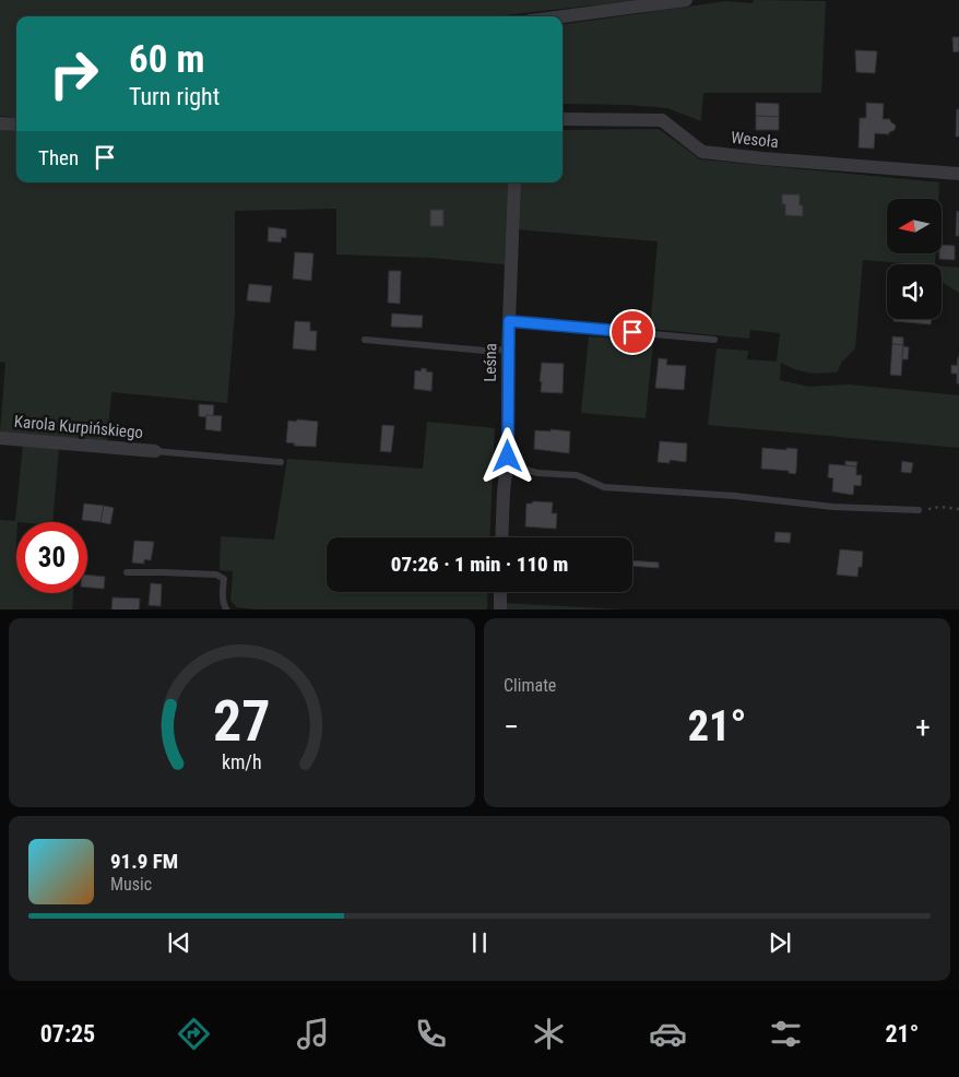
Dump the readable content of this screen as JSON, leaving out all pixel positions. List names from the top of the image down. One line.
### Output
{"streets":{"street":["Wesoła","Leśna","Karola Kurpińskiego"]},"north":"left","page":{"turn":["60 m","Turn right"],"then":"Then","limit":"30","trip":"07:26 · 1 min · 110 m","tile":"Climate","heat":["−","21°","+"],"song":["91.9 FM","Music"],"tabs":["07:25","21°"],"gauge":["27","km/h"]}}
